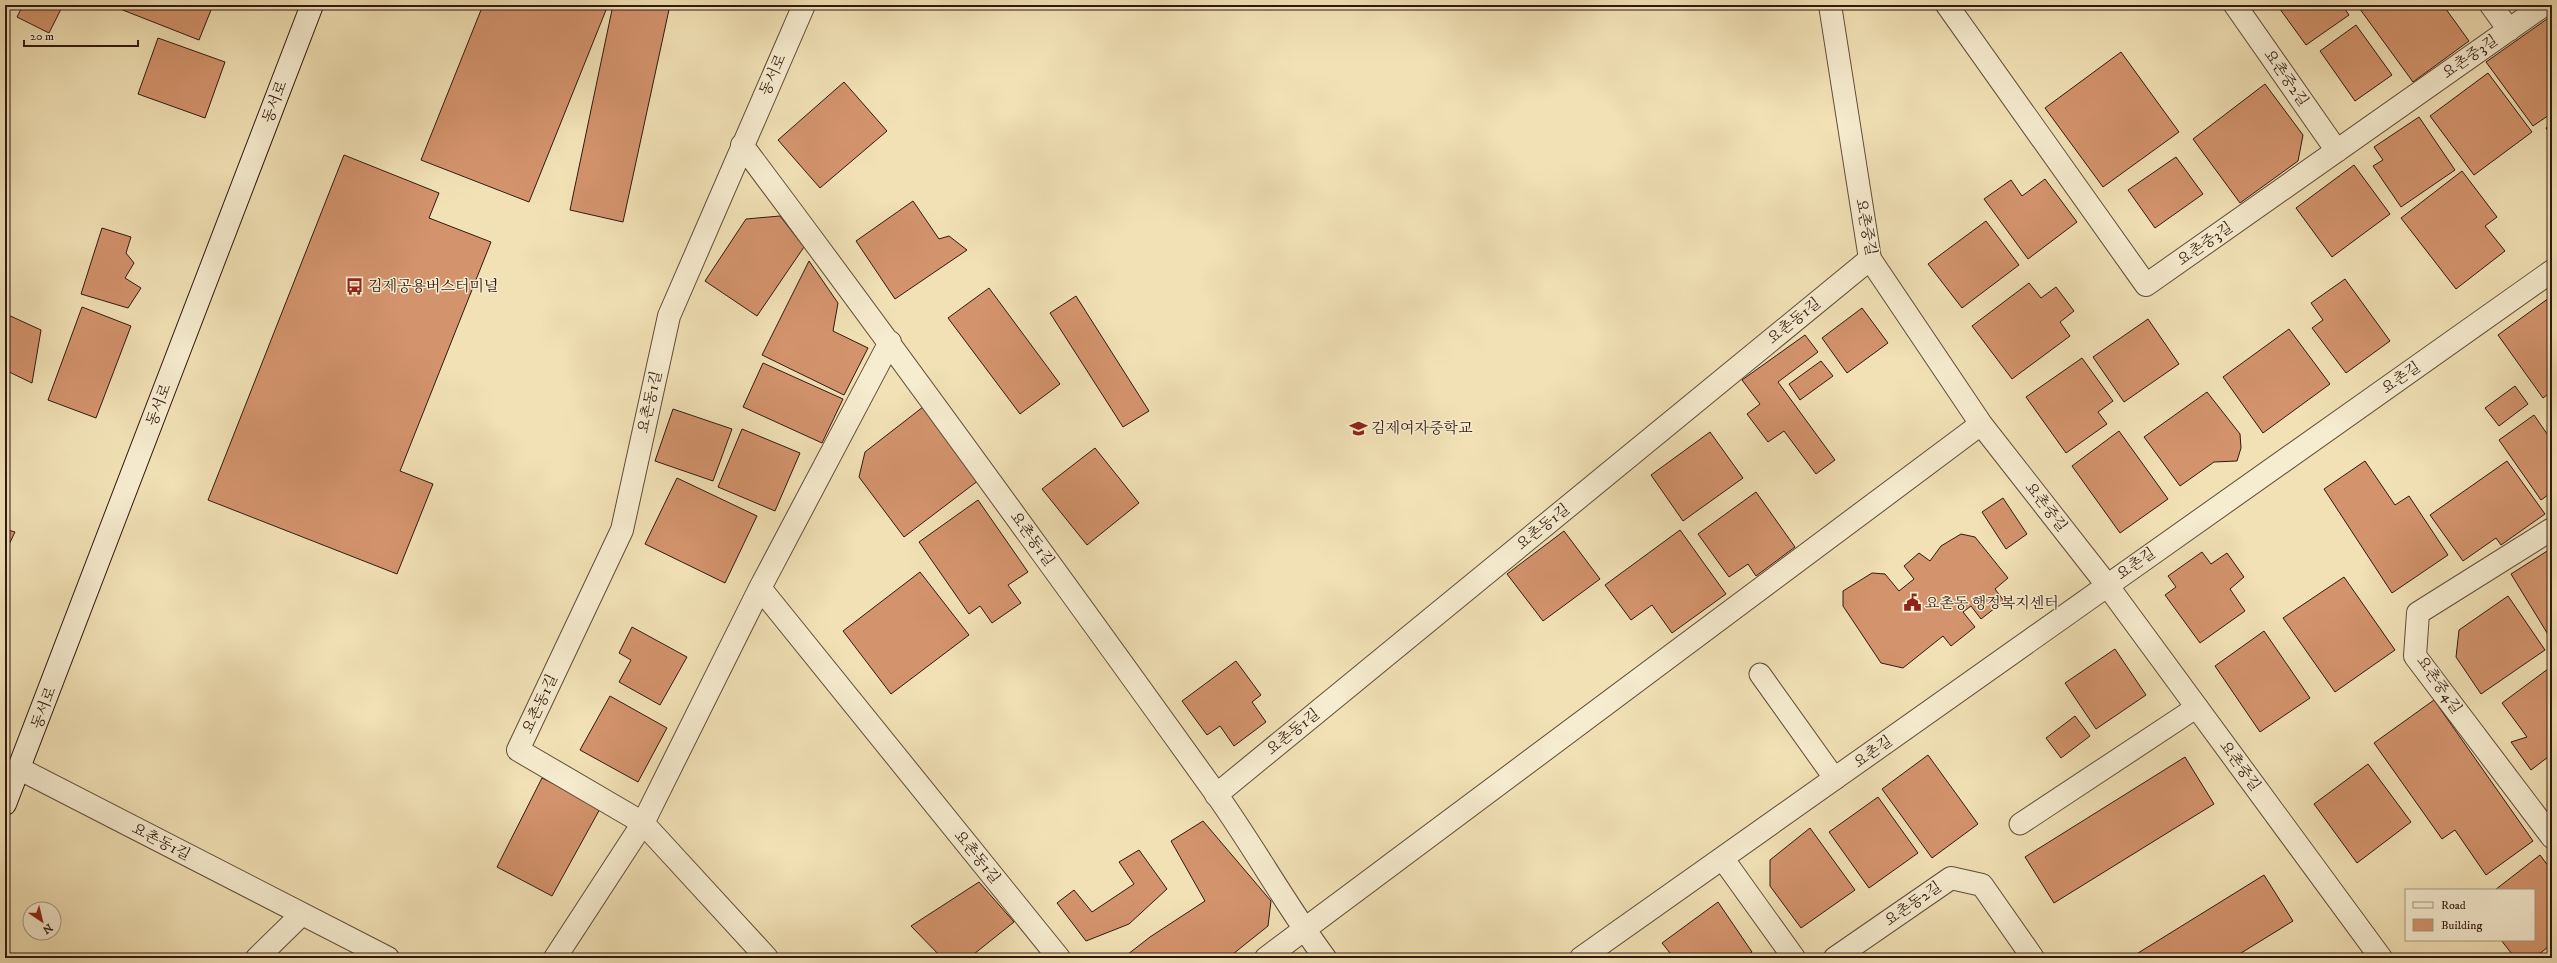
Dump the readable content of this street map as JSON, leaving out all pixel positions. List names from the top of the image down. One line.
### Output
{"streets":{"street":["요촌중3길","동서로","요촌중2길","요촌중길","요촌동1길","요촌길","요촌중4길","요촌동2길"]},"crossings":[["요촌중3길","요촌중2길"],["동서로","요촌동1길"],["요촌중길","요촌동1길"],["요촌중길","요촌길"]],"places":{"bus stop":["김제공용버스터미널"],"school or university":["김제여자중학교"],"public building":["요촌동 행정복지센터"]},"legend":["Road","Building"],"scale_bar":"20 m","north":"bottom right"}
